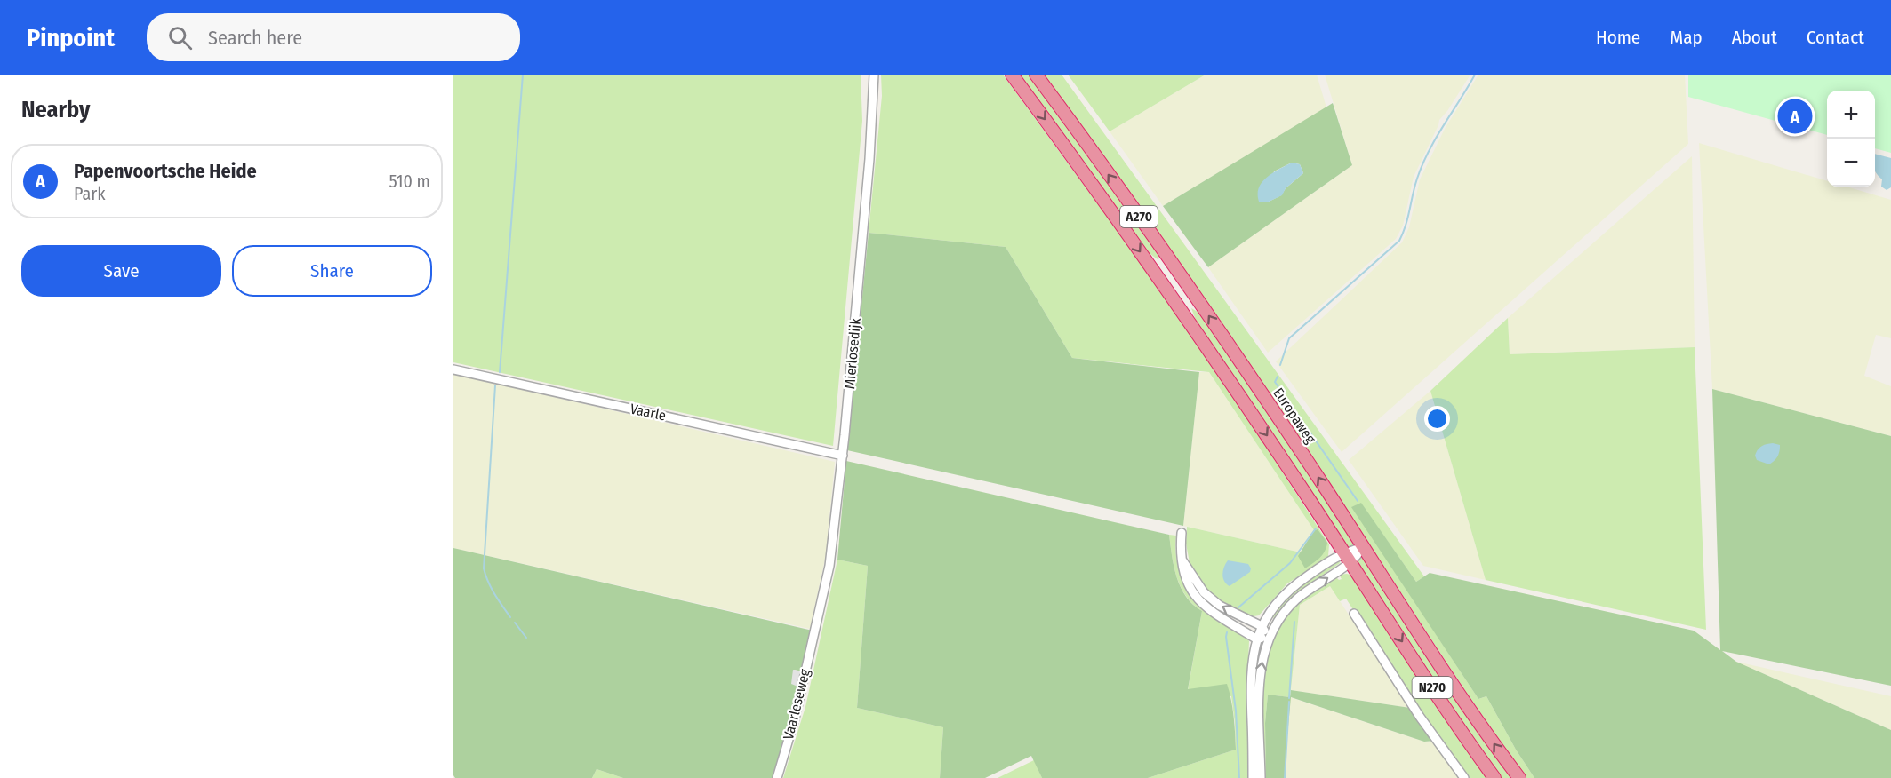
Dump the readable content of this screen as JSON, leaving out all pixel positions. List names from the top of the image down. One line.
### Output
{"streets":{"highway":["A270","Europaweg","N270"],"street":["Mierlosedijk","Vaarle","Vaarleseweg"]},"crossings":[["A270","N270"],["Mierlosedijk","Vaarle"],["Mierlosedijk","Vaarleseweg"]],"page":{"header":"Pinpoint","search":"Search here","nav":["Home","Map","About","Contact"],"heading":"Nearby","map_buttons":["+","−"],"pins":"A","list":[{"mark":"A","name":"Papenvoortsche Heide","note":"Park","value":"510 m"}],"buttons":["Save","Share"]}}
